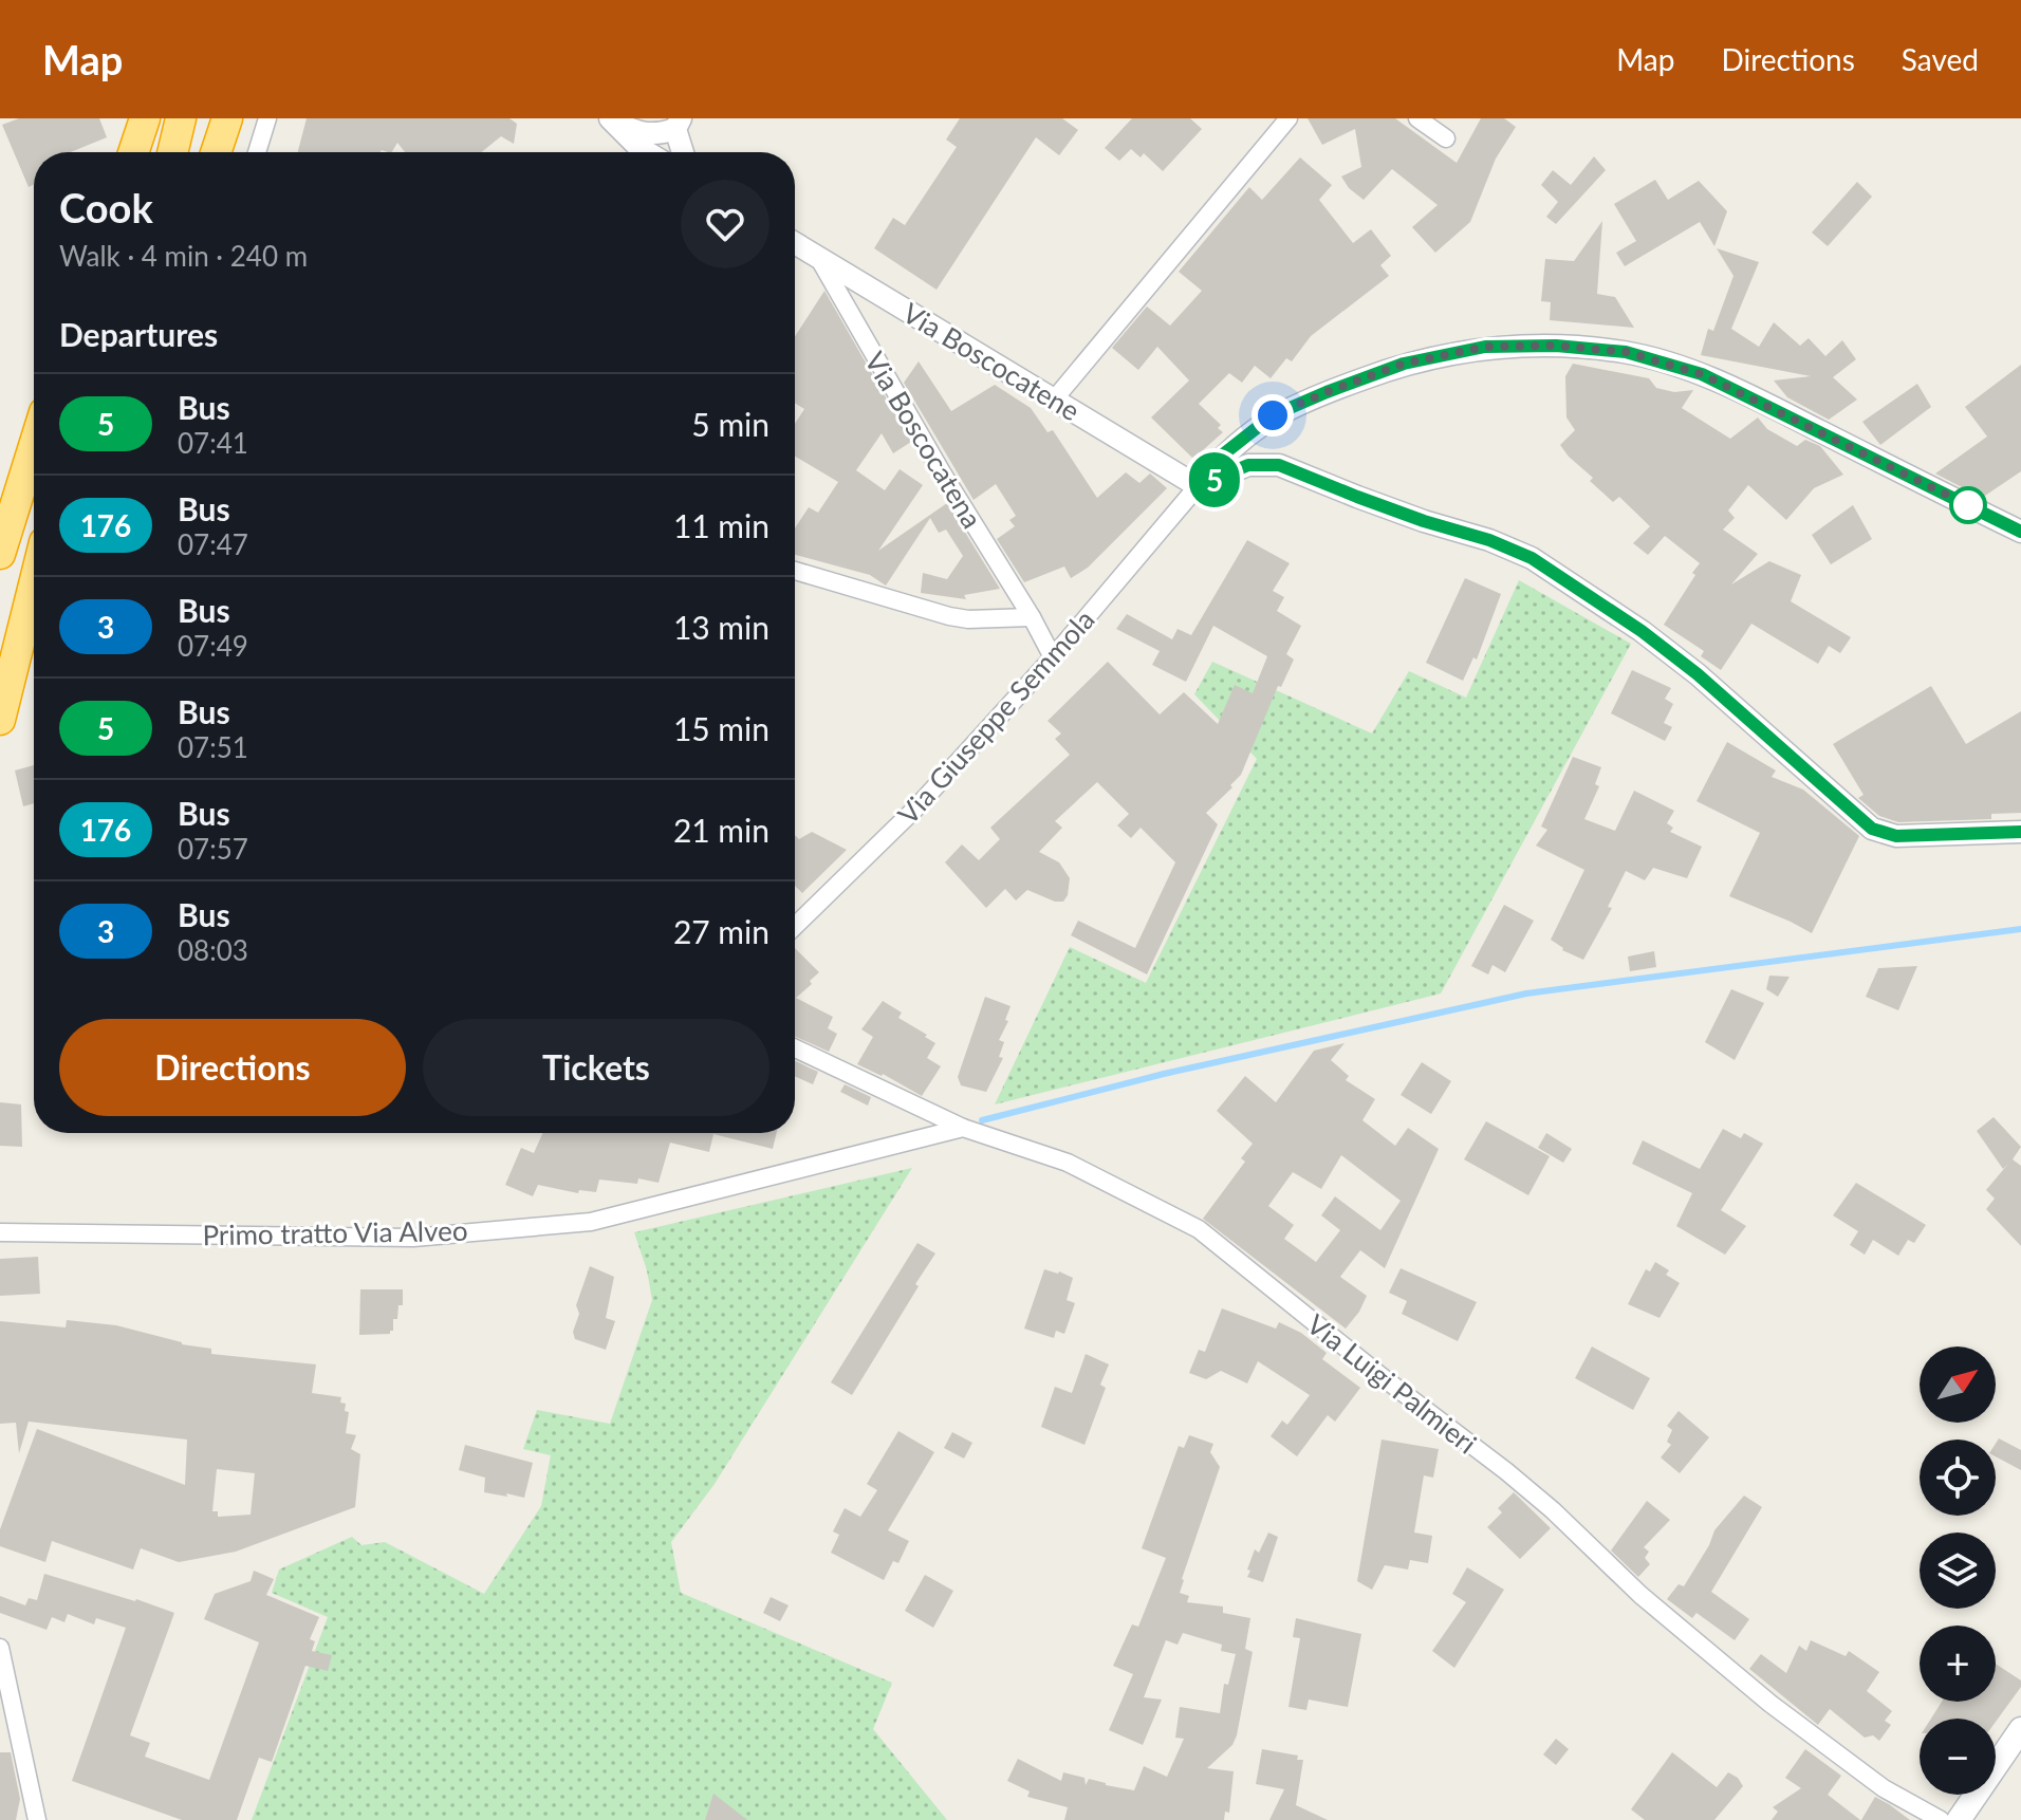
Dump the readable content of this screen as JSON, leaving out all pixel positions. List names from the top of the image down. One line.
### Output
{"streets":{"street":["Via Boscocatene","Via Boscocatena","Via Giuseppe Semmola","Primo tratto Via Alveo","Via Luigi Palmieri"]},"crossings":[["Via Boscocatene","Via Boscocatena"],["Via Boscocatene","Via Giuseppe Semmola"],["Via Boscocatena","Via Giuseppe Semmola"],["Primo tratto Via Alveo","Via Luigi Palmieri"]],"lines":["bus line 5"],"north":"top right","page":{"header":"Map","nav":["Map","Directions","Saved"],"on_map":"5","heading":[["Cook","Walk · 4 min · 240 m"],"Departures"],"list":[{"mark":"5","name":"Bus","note":"07:41","value":"5 min"},{"mark":"176","name":"Bus","note":"07:47","value":"11 min"},{"mark":"3","name":"Bus","note":"07:49","value":"13 min"},{"mark":"5","name":"Bus","note":"07:51","value":"15 min"},{"mark":"176","name":"Bus","note":"07:57","value":"21 min"},{"mark":"3","name":"Bus","note":"08:03","value":"27 min"}],"buttons":["Directions","Tickets"],"map_buttons":["+","−"]}}
